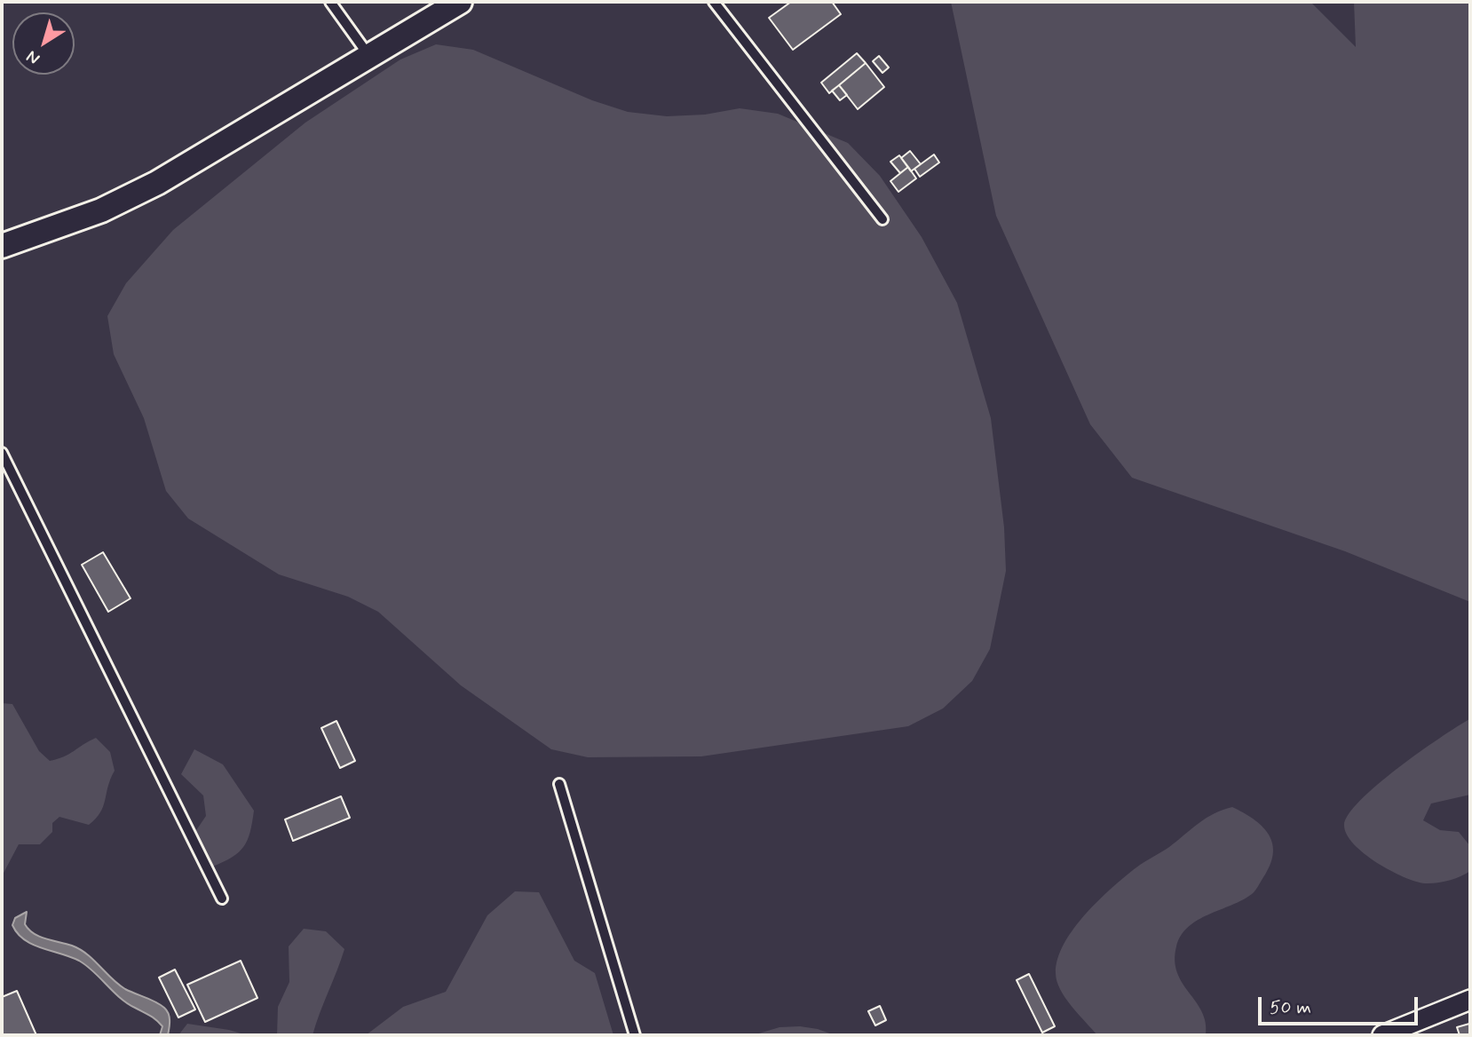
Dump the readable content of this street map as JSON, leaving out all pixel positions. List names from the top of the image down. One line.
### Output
{"scale_bar":"50 m","north":"bottom left"}
